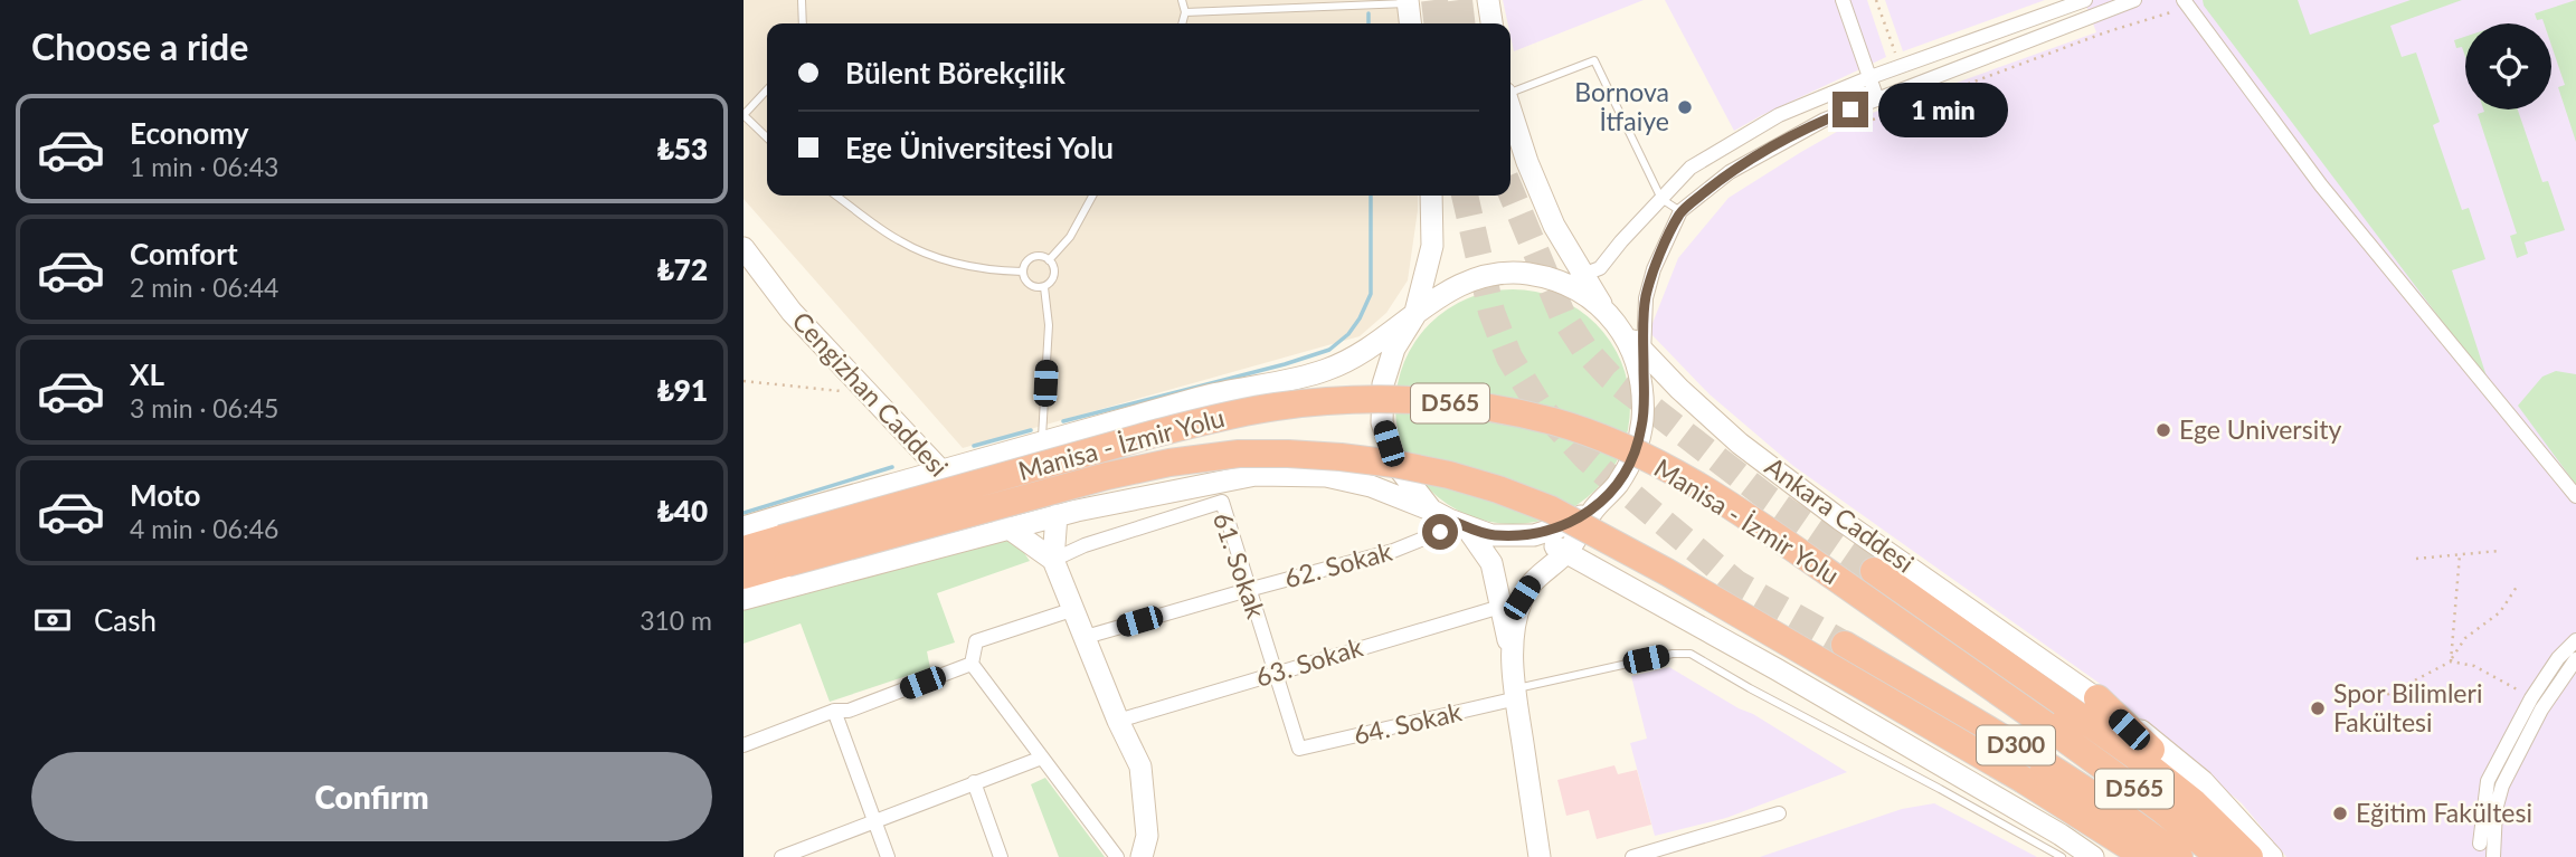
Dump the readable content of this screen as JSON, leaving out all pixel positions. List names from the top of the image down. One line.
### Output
{"streets":{"highway":["D565","Manisa - İzmir Yolu","Ankara Caddesi","D300"],"main road":["Cengizhan Caddesi"],"street":["61. Sokak","62. Sokak","63. Sokak","64. Sokak"]},"crossings":[["Ankara Caddesi","62. Sokak"],["61. Sokak","62. Sokak"],["61. Sokak","63. Sokak"],["61. Sokak","64. Sokak"]],"places":["Bornova İtfaiye","Ege University","Spor Bilimleri Fakültesi","Eğitim Fakültesi"],"page":{"heading":"Choose a ride","banner":["Bülent Börekçilik","Ege Üniversitesi Yolu"],"bubble":"1 min","list":[{"name":"Economy","note":"1 min · 06:43","value":"₺53"},{"name":"Comfort","note":"2 min · 06:44","value":"₺72"},{"name":"XL","note":"3 min · 06:45","value":"₺91"},{"name":"Moto","note":"4 min · 06:46","value":"₺40"}],"pay":["Cash","310 m"],"buttons":"Confirm"}}
